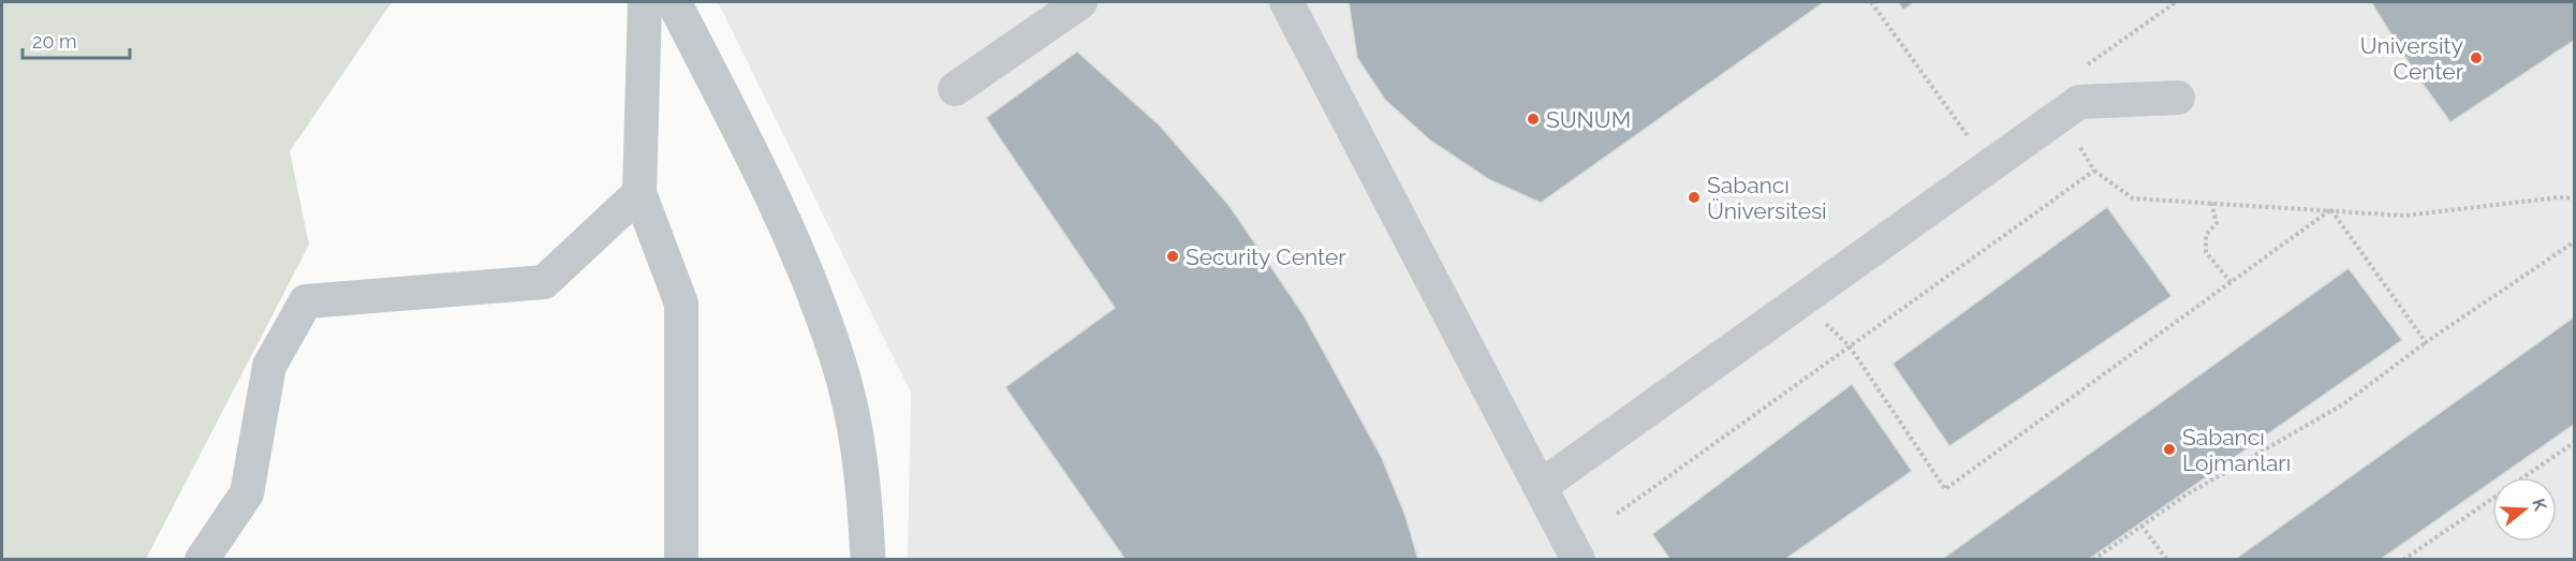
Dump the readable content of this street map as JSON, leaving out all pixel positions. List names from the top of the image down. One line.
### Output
{"places":["University Center","SUNUM","Sabancı Üniversitesi","Security Center","Sabancı Lojmanları"],"scale_bar":"20 m","north":"right"}
